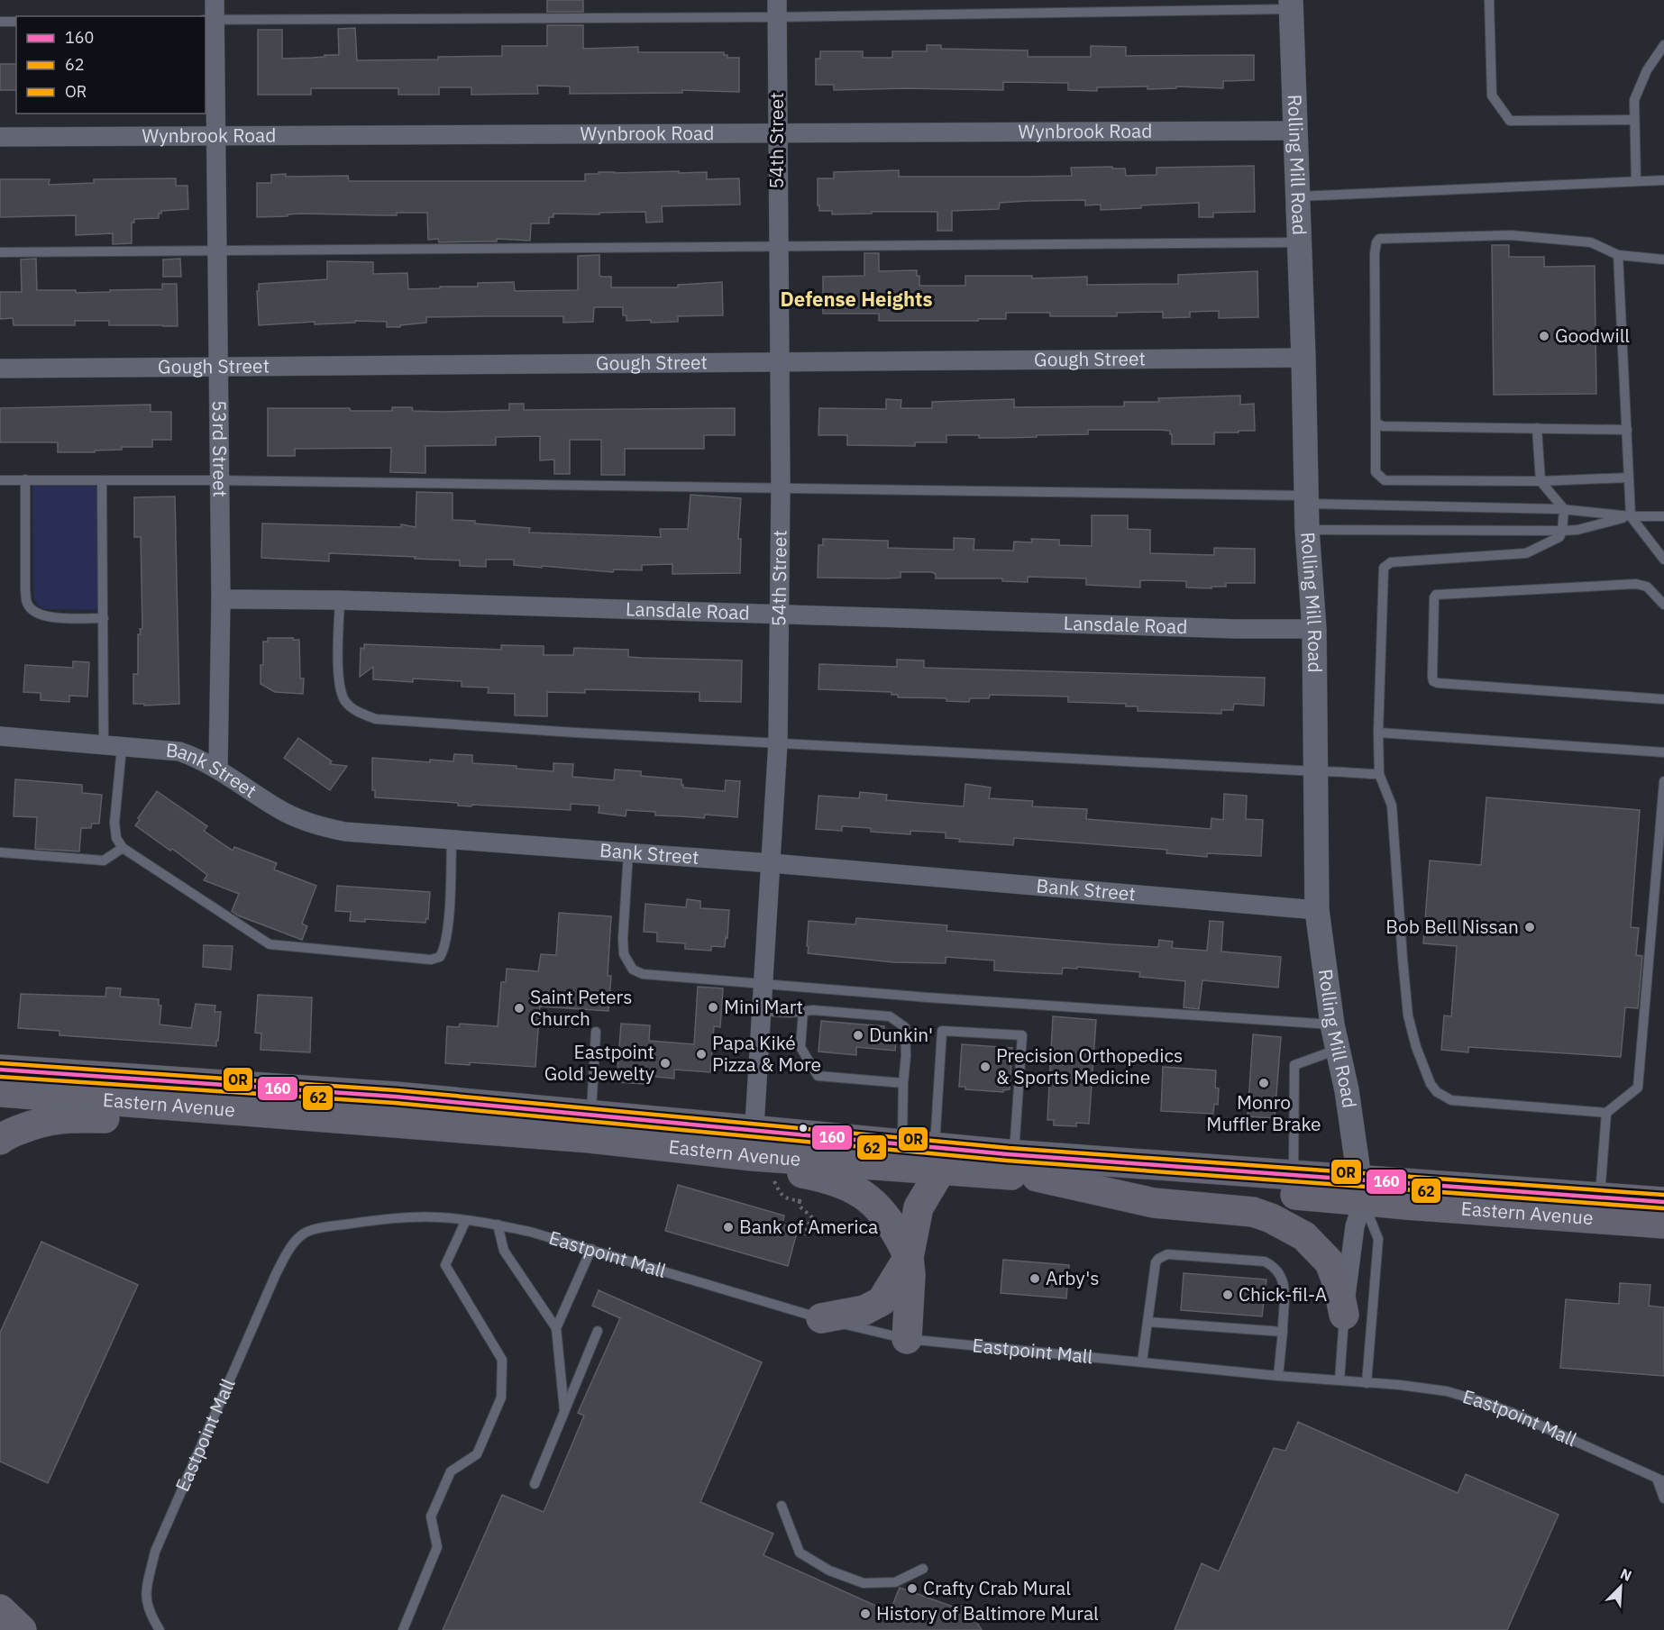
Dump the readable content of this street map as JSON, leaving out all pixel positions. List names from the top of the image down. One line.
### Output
{"streets":{"main road":["Eastern Avenue"],"street":["Wynbrook Road","54th Street","Rolling Mill Road","Gough Street","53rd Street","Lansdale Road","Bank Street"],"lane":["Eastpoint Mall"]},"crossings":[["Wynbrook Road","54th Street"],["Wynbrook Road","Rolling Mill Road"],["Wynbrook Road","53rd Street"],["54th Street","Gough Street"],["54th Street","Lansdale Road"],["54th Street","Bank Street"],["54th Street","Eastern Avenue"],["Rolling Mill Road","Gough Street"],["Rolling Mill Road","Lansdale Road"],["Rolling Mill Road","Bank Street"],["Rolling Mill Road","Eastern Avenue"],["Gough Street","53rd Street"],["53rd Street","Lansdale Road"],["53rd Street","Bank Street"]],"districts":["Defense Heights"],"places":["Goodwill","Bob Bell Nissan","Mini Mart","Saint Peters Church","Dunkin'","Papa Kiké Pizza & More","Eastpoint Gold Jewelty","Precision Orthopedics & Sports Medicine","Monro Muffler Brake","Bank of America","Arby's","Chick-fil-A","Crafty Crab Mural","History of Baltimore Mural"],"lines":["transit line OR","transit line 160","transit line 62"],"legend":["160","62","OR"],"north":"top right"}
